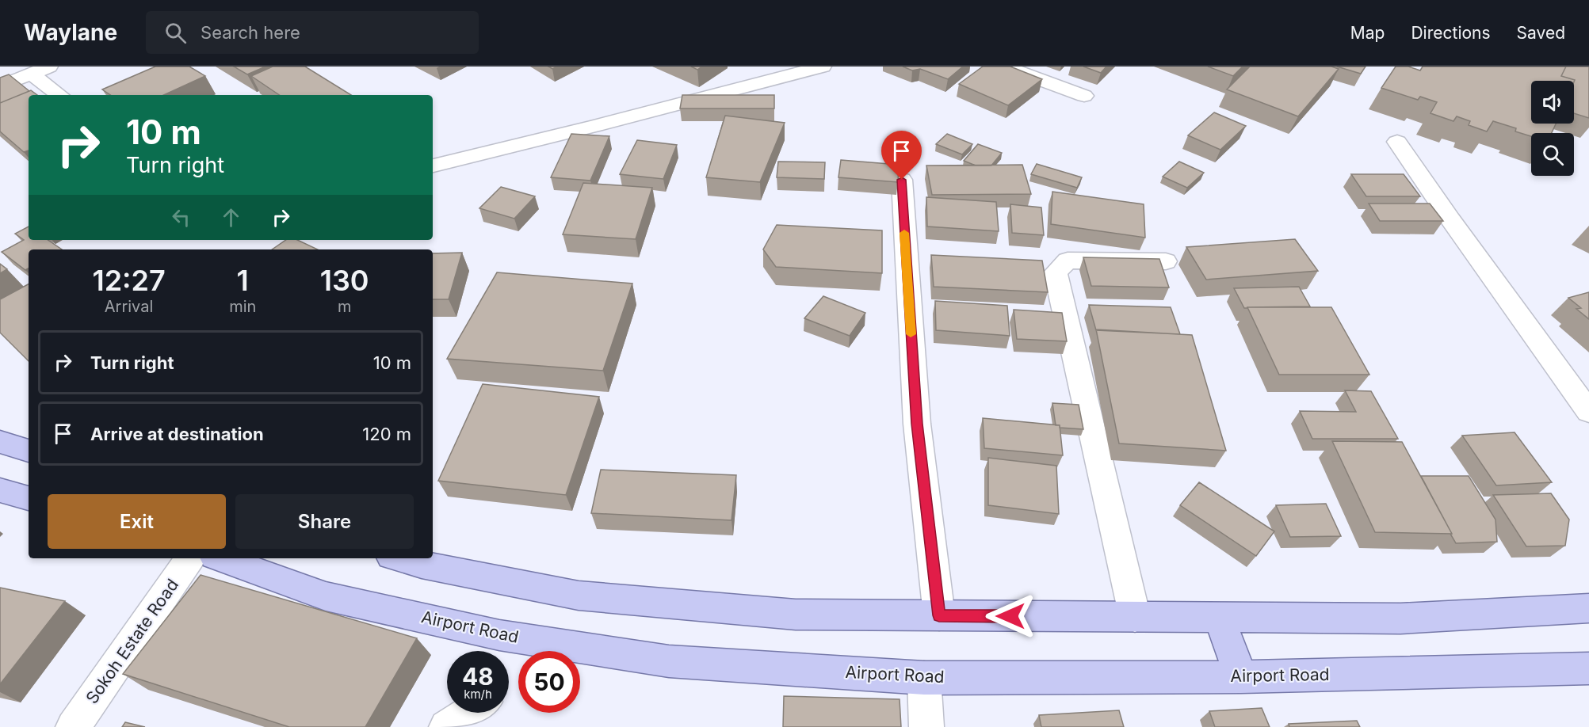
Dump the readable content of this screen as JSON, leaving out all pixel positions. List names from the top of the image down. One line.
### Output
{"streets":{"main road":["Airport Road"],"street":["Sokoh Estate Road"]},"page":{"header":"Waylane","search":"Search here","nav":["Map","Directions","Saved"],"turn":["10 m","Turn right"],"eta":["12:27","Arrival","1","min","130","m"],"list":[{"name":"Turn right","value":"10 m"},{"name":"Arrive at destination","value":"120 m"}],"buttons":["Exit","Share"],"speed":"48 km/h","limit":"50"}}
